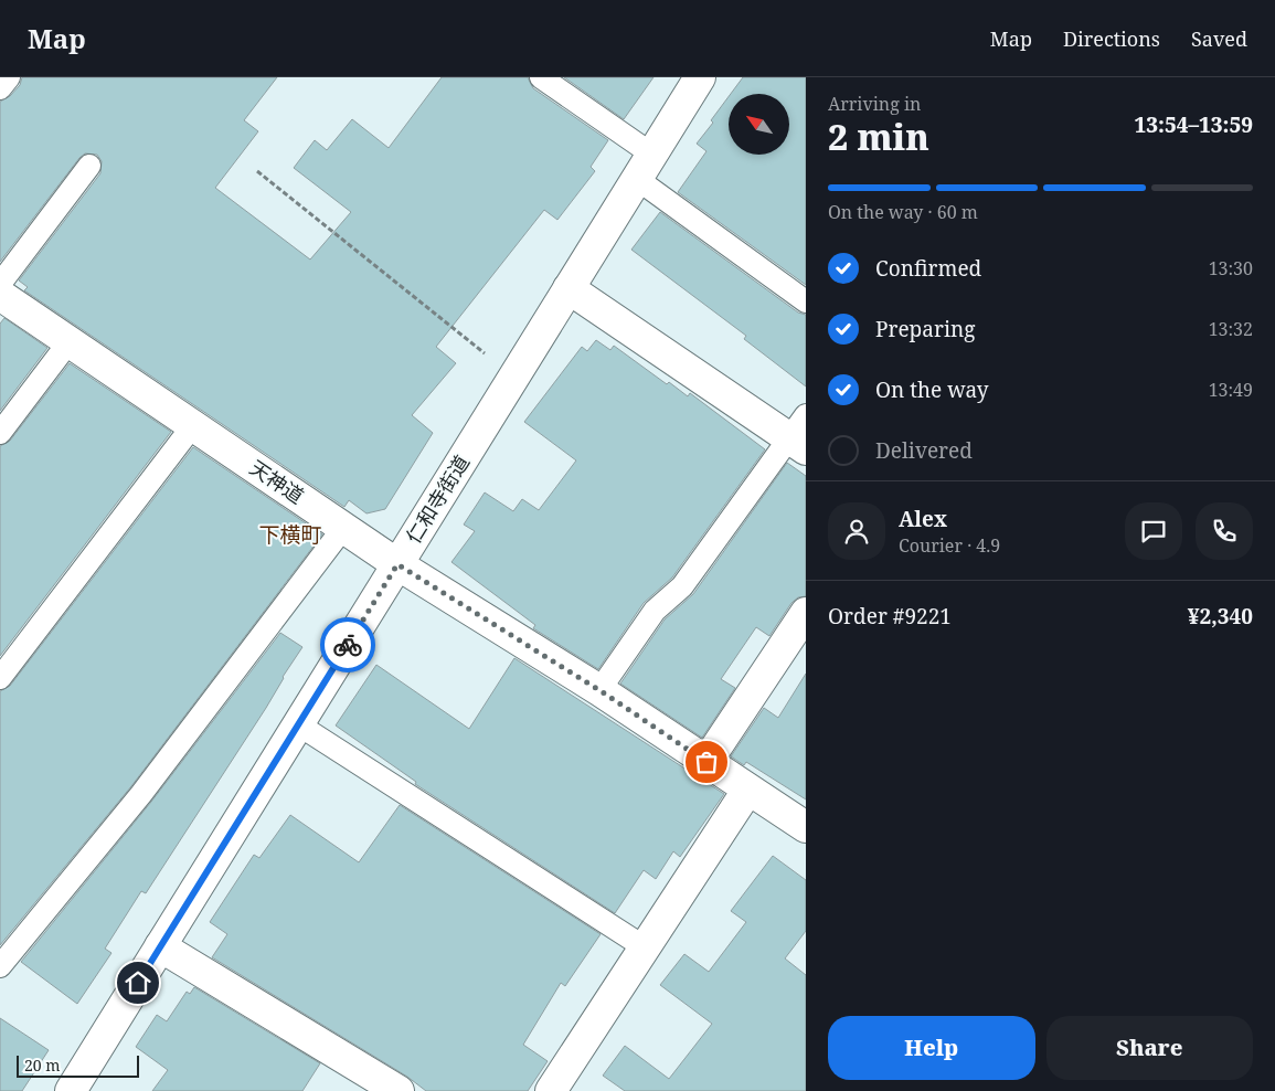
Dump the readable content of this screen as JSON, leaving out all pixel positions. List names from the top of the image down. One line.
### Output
{"streets":{"street":["天神道","仁和寺街道"]},"crossings":[["天神道","仁和寺街道"]],"districts":["下横町"],"scale_bar":"20 m","north":"top left","page":{"header":"Map","nav":["Map","Directions","Saved"],"heading":["2 min","Arriving in","13:54–13:59"],"panel":["Alex","Courier · 4.9","Order #9221","¥2,340"],"bar":"On the way · 60 m","list":[["Confirmed","13:30"],["Preparing","13:32"],["On the way","13:49"],"Delivered"],"buttons":["Help","Share"],"scale":"20 m"}}
